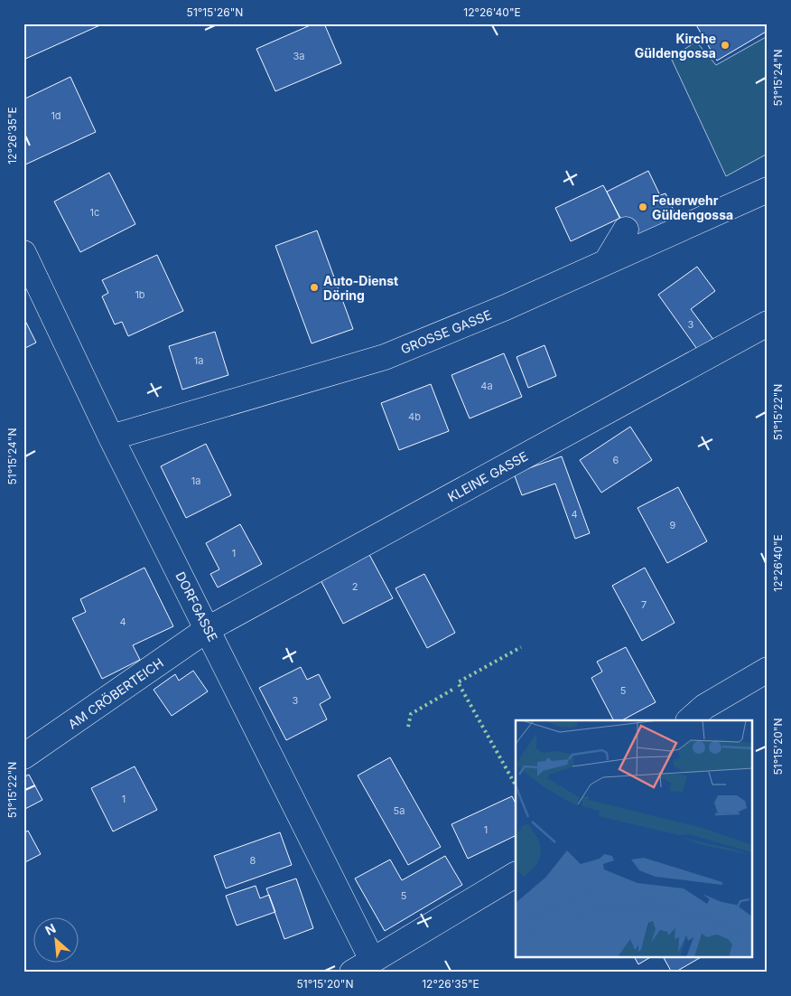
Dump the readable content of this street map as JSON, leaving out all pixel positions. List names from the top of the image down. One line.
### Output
{"streets":{"street":["GROSSE GASSE","KLEINE GASSE","DORFGASSE","AM CRÖBERTEICH"]},"crossings":[["GROSSE GASSE","DORFGASSE"],["KLEINE GASSE","DORFGASSE"],["KLEINE GASSE","AM CRÖBERTEICH"],["DORFGASSE","AM CRÖBERTEICH"]],"places":["Kirche Güldengossa","Feuerwehr Güldengossa","Auto-Dienst Döring"],"house_numbers":["3a","1d","1c","1b","3","1a","4a","4b","6","1a","4","9","1","2","7","4","5","3","1","5a","1","8","5"],"north":"top left","coordinates":["51°15'26\"N","12°26'40\"E","51°15'24\"N","12°26'35\"E","51°15'22\"N","51°15'20\"N"]}
